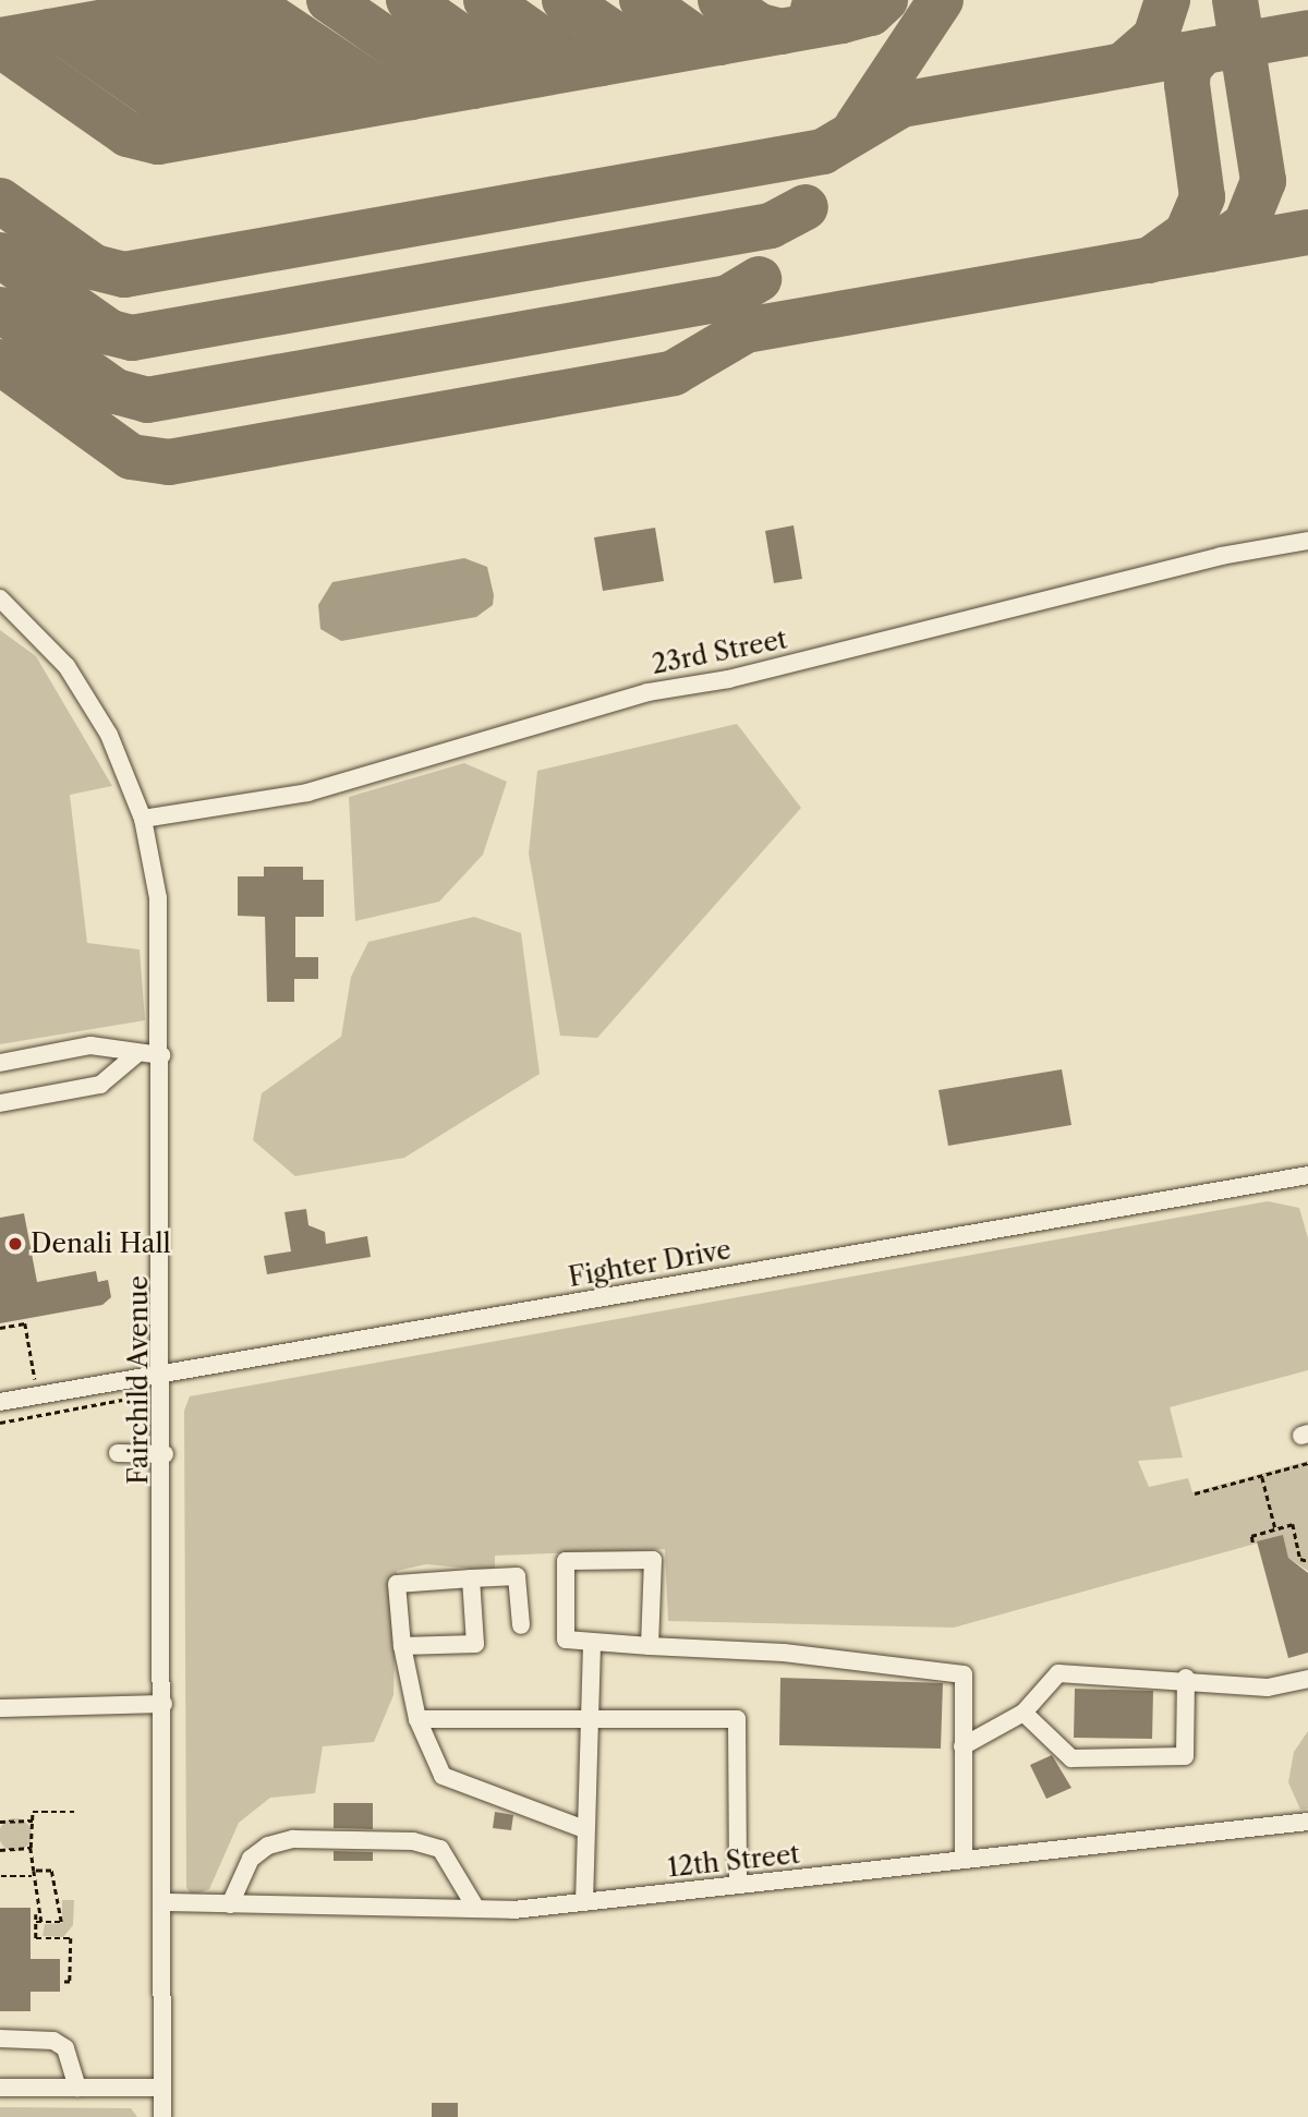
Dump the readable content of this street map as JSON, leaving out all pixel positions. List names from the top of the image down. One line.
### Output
{"streets":{"street":["23rd Street","Fighter Drive","Fairchild Avenue","12th Street"]},"crossings":[["23rd Street","Fairchild Avenue"],["Fighter Drive","Fairchild Avenue"],["Fairchild Avenue","12th Street"]],"places":["Denali Hall"]}
